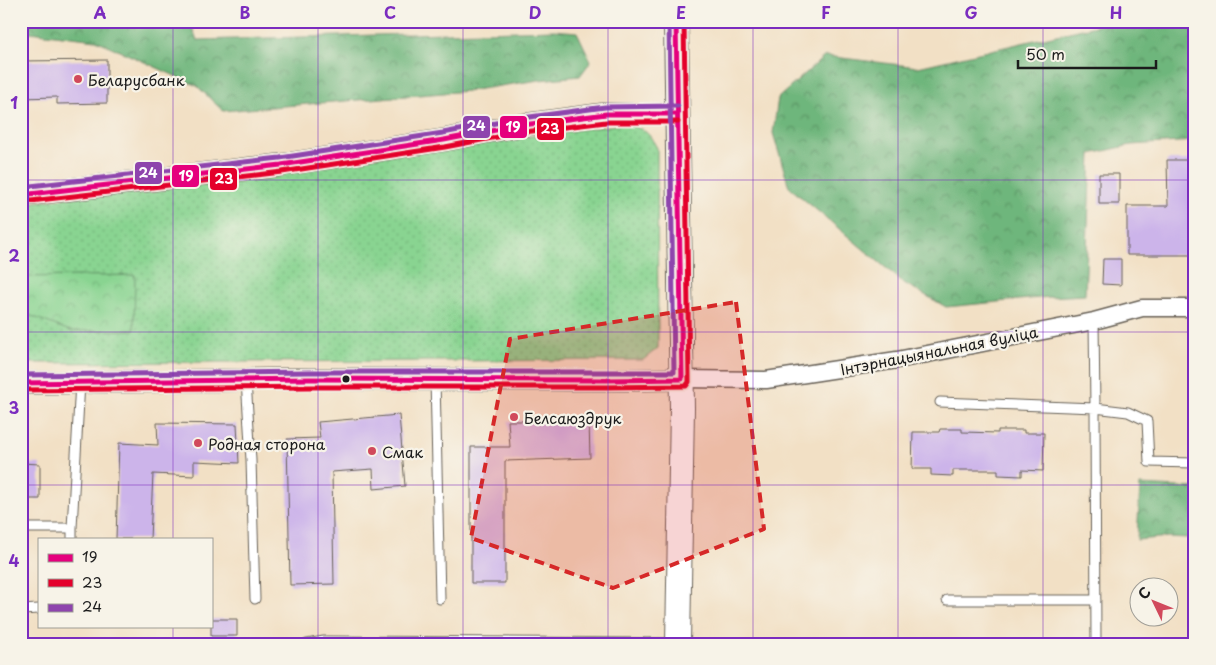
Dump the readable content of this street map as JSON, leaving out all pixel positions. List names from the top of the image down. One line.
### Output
{"streets":{"street":["Інтэрнацыянальная вуліца"]},"places":["Беларусбанк","Белсаюздрук","Родная сторона","Смак"],"lines":["transit line 19","transit line 23","transit line 24"],"legend":["19","23","24"],"scale_bar":"50 m","north":"top left","grid":{"columns":["A","B","C","D","E","F","G","H"],"rows":["1","2","3","4"]}}
